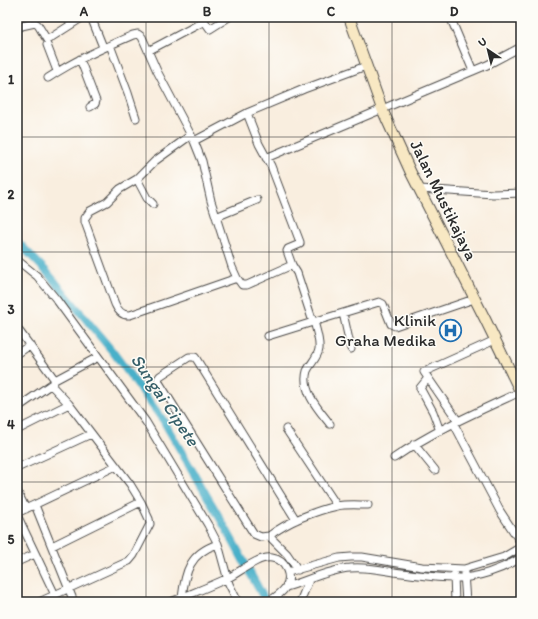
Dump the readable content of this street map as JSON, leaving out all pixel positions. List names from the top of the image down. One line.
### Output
{"streets":{"main road":["Jalan Mustikajaya"]},"water":["Sungai Cipete"],"places":{"hospital":["Klinik Graha Medika"]},"north":"top left","grid":{"columns":["A","B","C","D"],"rows":["1","2","3","4","5"]}}
